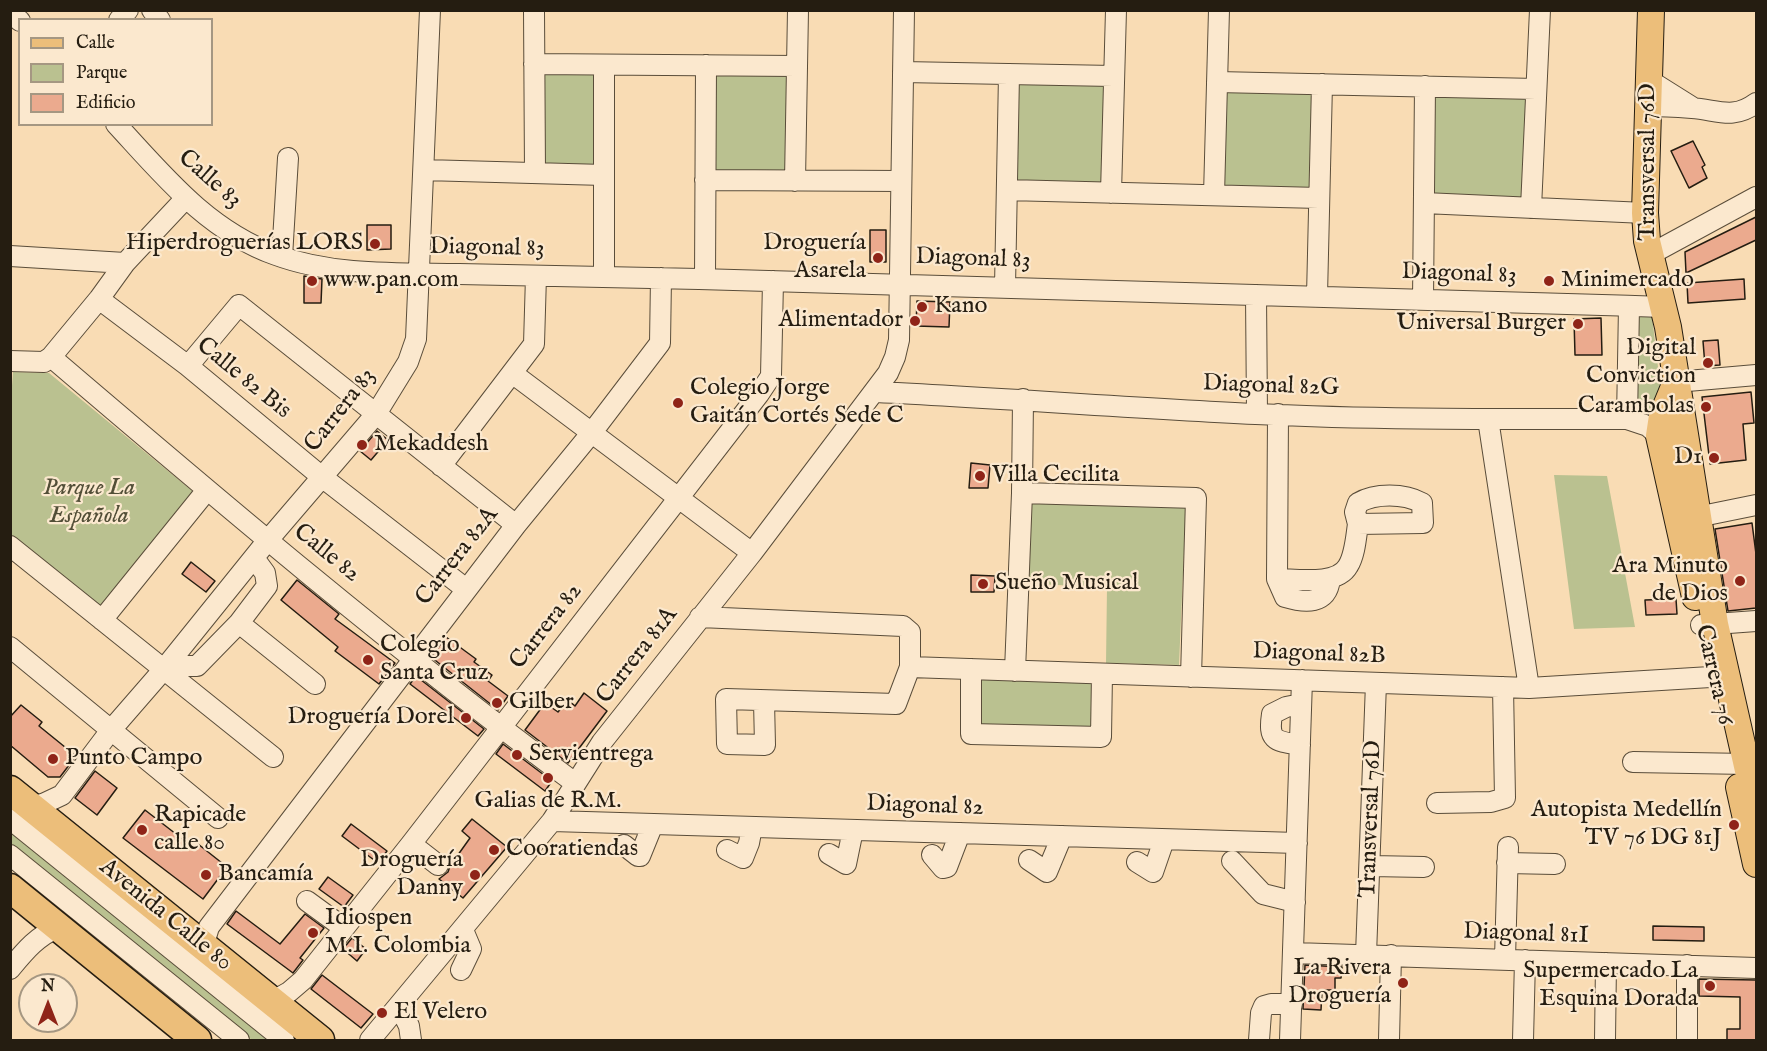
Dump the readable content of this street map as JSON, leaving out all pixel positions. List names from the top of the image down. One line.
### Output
{"streets":{"highway":["Avenida Calle 80"],"main road":["Transversal 76D","Carrera 76"],"street":["Calle 83","Diagonal 83","Calle 82 Bis","Diagonal 82G","Carrera 83","Calle 82","Carrera 82A","Carrera 82","Diagonal 82B","Carrera 81A","Diagonal 82","Diagonal 81I"]},"crossings":[["Transversal 76D","Diagonal 83"],["Transversal 76D","Diagonal 82B"],["Transversal 76D","Carrera 76"],["Transversal 76D","Diagonal 81I"],["Calle 83","Diagonal 83"],["Diagonal 83","Carrera 83"],["Diagonal 83","Carrera 82A"],["Diagonal 83","Carrera 82"],["Diagonal 83","Carrera 81A"],["Calle 82 Bis","Carrera 83"],["Calle 82 Bis","Carrera 82A"],["Diagonal 82G","Carrera 81A"],["Diagonal 82G","Carrera 76"],["Carrera 83","Calle 82"],["Carrera 83","Avenida Calle 80"],["Calle 82","Carrera 82A"],["Calle 82","Carrera 82"],["Calle 82","Carrera 81A"],["Carrera 82A","Avenida Calle 80"],["Carrera 82","Avenida Calle 80"],["Diagonal 82B","Carrera 76"],["Carrera 81A","Diagonal 82"]],"parks":["Parque La Española"],"places":["Hiperdroguerías LORS","Droguería Asarela","www.pan.com","Minimercado","Kano","Alimentador","Universal Burger","Digital Conviction","Colegio Jorge Gaitán Cortés Sede C","Carambolas","Mekaddesh","D1","Villa Cecilita","Ara Minuto de Dios","Sueño Musical","Colegio Santa Cruz","Gilber","Droguería Dorel","Servientrega","Punto Campo","Galias de R.M.","Autopista Medellín TV 76 DG 81J","Rapicade calle 80","Cooratiendas","Bancamía","Droguería Danny","Idiospen M.I. Colombia","La Rivera Droguería","Supermercado La Esquina Dorada","El Velero"],"legend":["Calle","Parque","Edificio"],"north":"top"}
